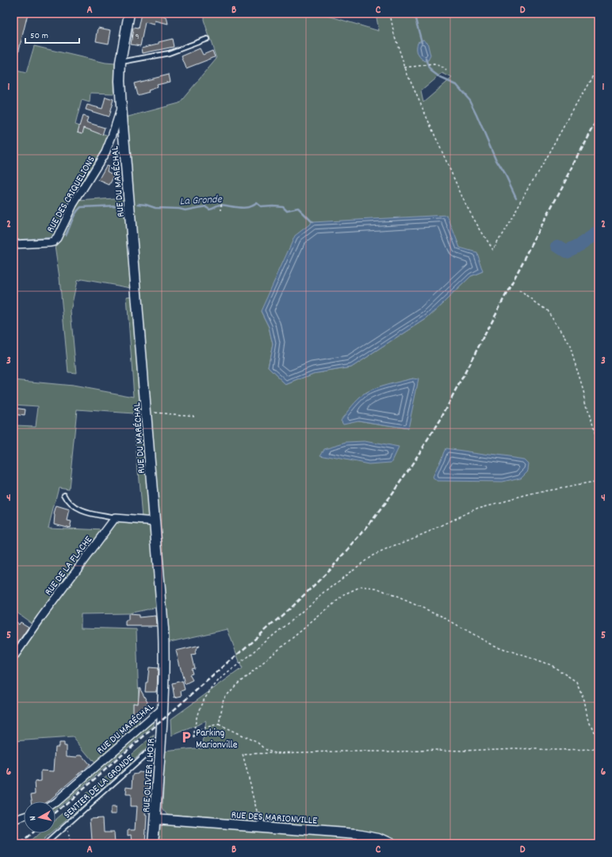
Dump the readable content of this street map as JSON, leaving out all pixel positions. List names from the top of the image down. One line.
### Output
{"streets":{"street":["RUE DU MARÉCHAL","RUE DES CRIQUELIONS","RUE DE LA FLACHE","RUE OLIVIER LHOIR","RUE DES MARIONVILLE"],"lane":["SENTIER DE LA GRONDE"]},"crossings":[["RUE DU MARÉCHAL","RUE DES CRIQUELIONS"],["RUE DU MARÉCHAL","RUE OLIVIER LHOIR"],["RUE OLIVIER LHOIR","SENTIER DE LA GRONDE"],["RUE OLIVIER LHOIR","RUE DES MARIONVILLE"]],"water":["La Gronde"],"places":{"parking":["Parking Marionville"]},"house_numbers":["9"],"scale_bar":"50 m","north":"left","grid":{"columns":["A","B","C","D"],"rows":["1","2","3","4","5","6"]}}
